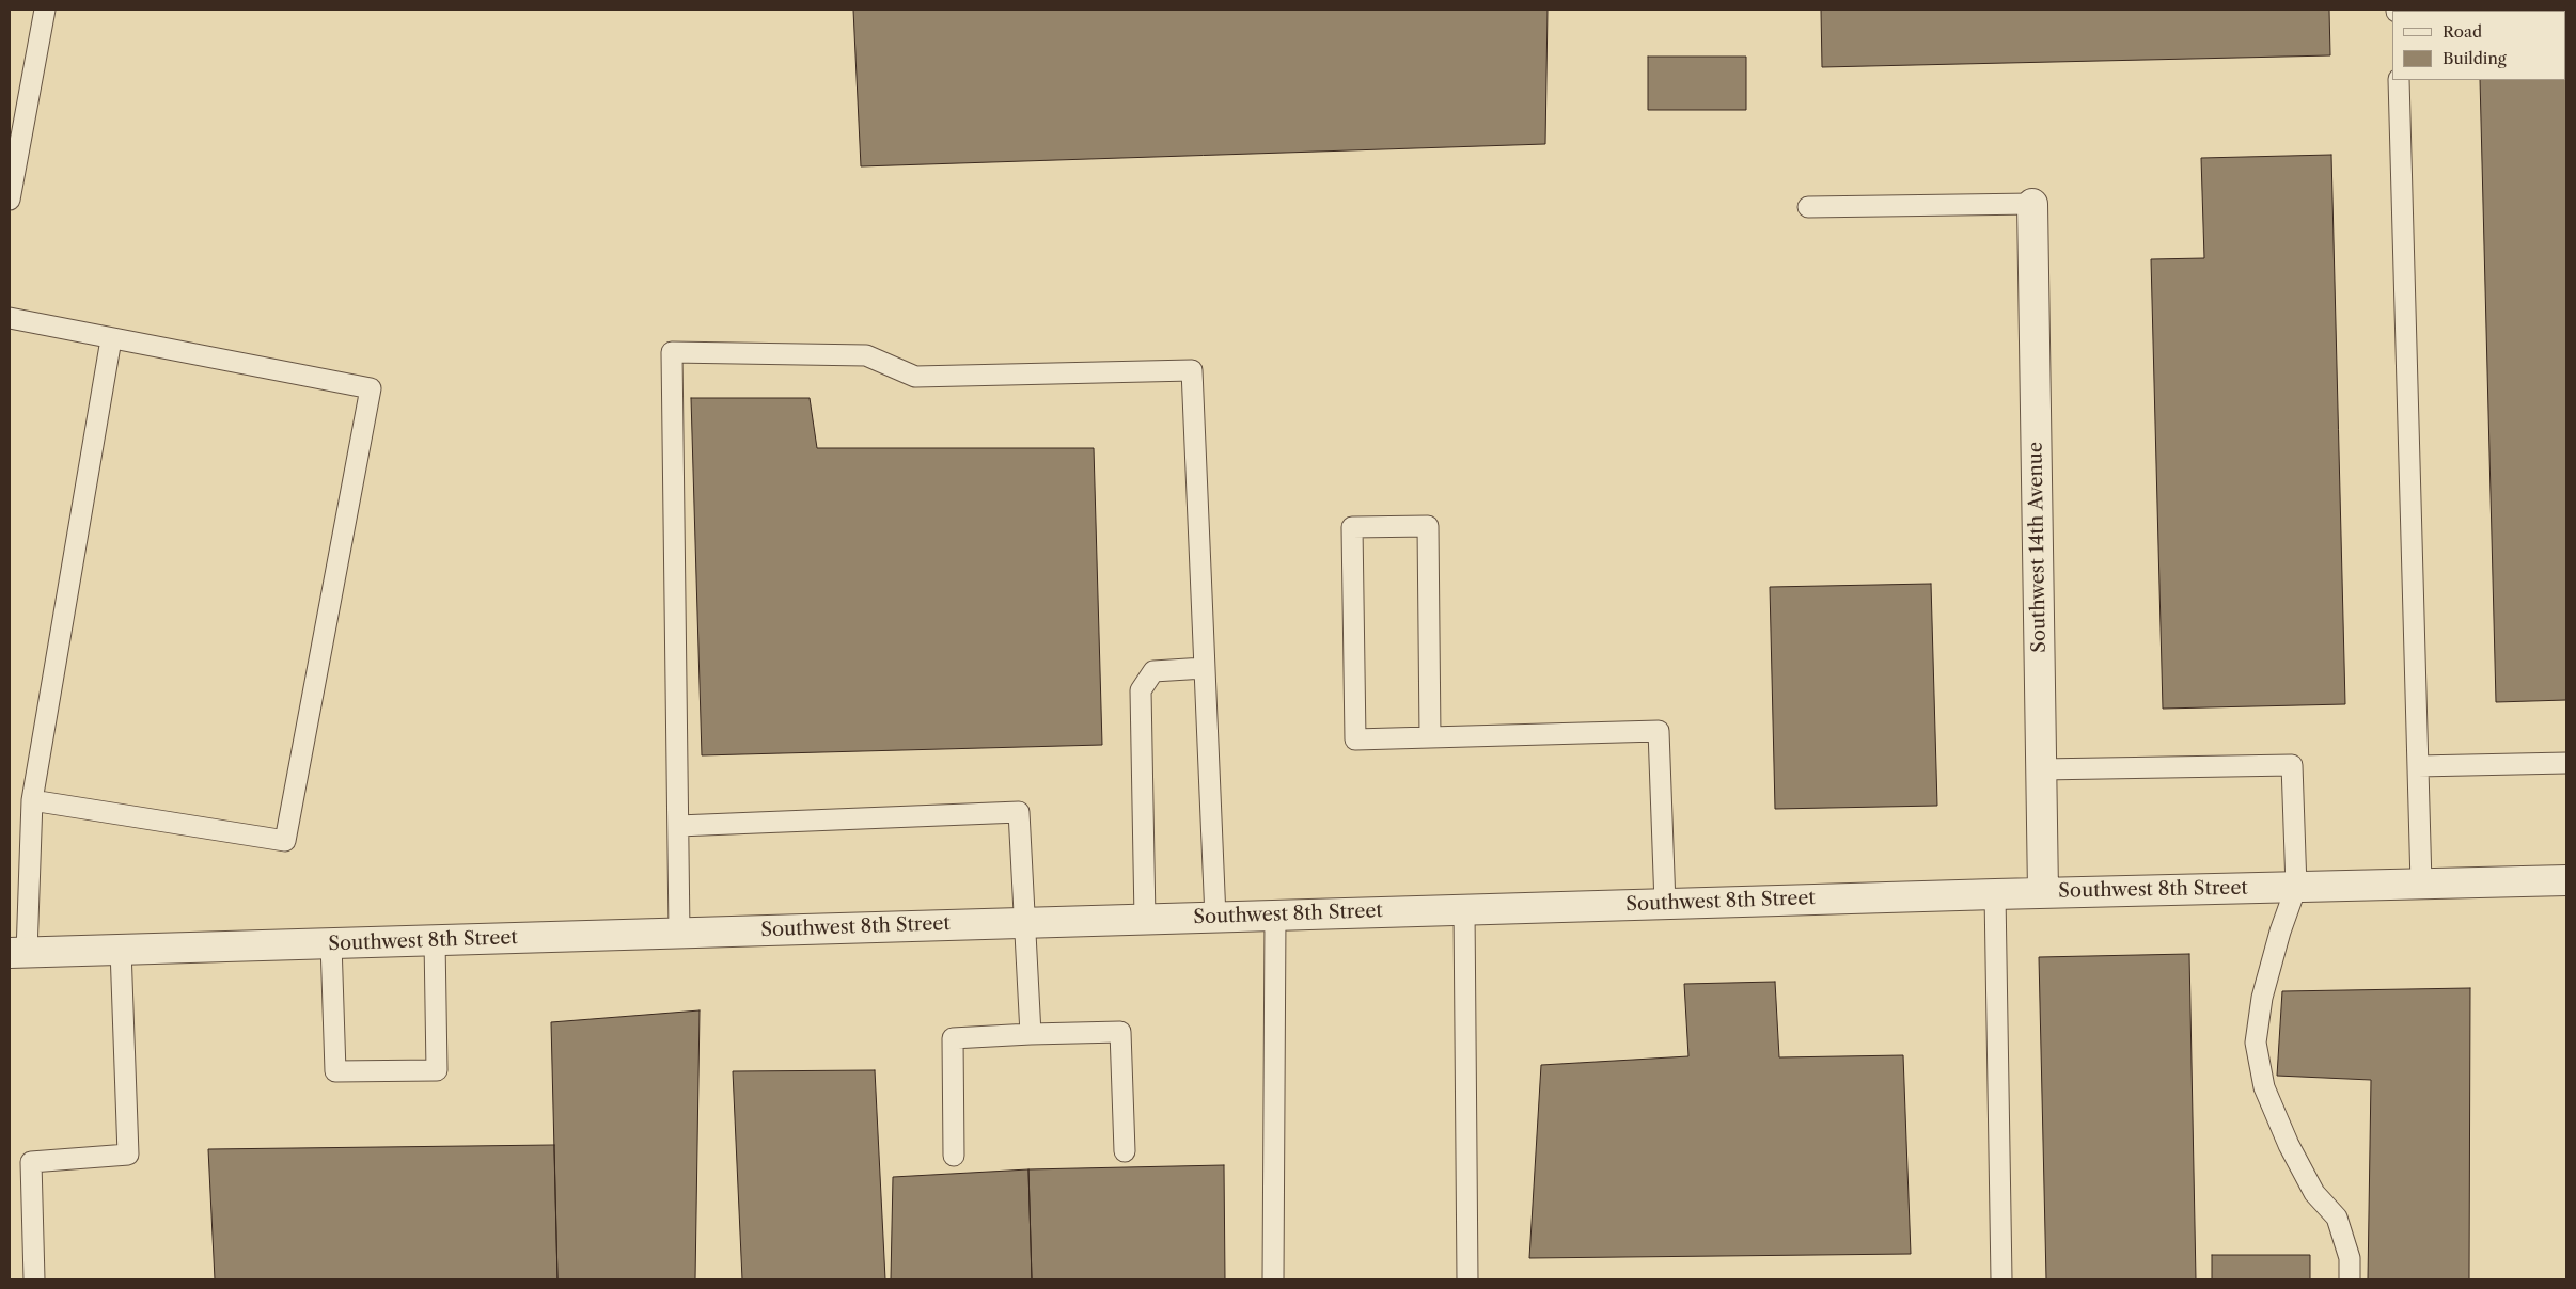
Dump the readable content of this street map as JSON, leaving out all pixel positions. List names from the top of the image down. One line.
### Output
{"streets":{"street":["Southwest 14th Avenue","Southwest 8th Street"]},"crossings":[["Southwest 14th Avenue","Southwest 8th Street"]],"legend":["Road","Building"]}
